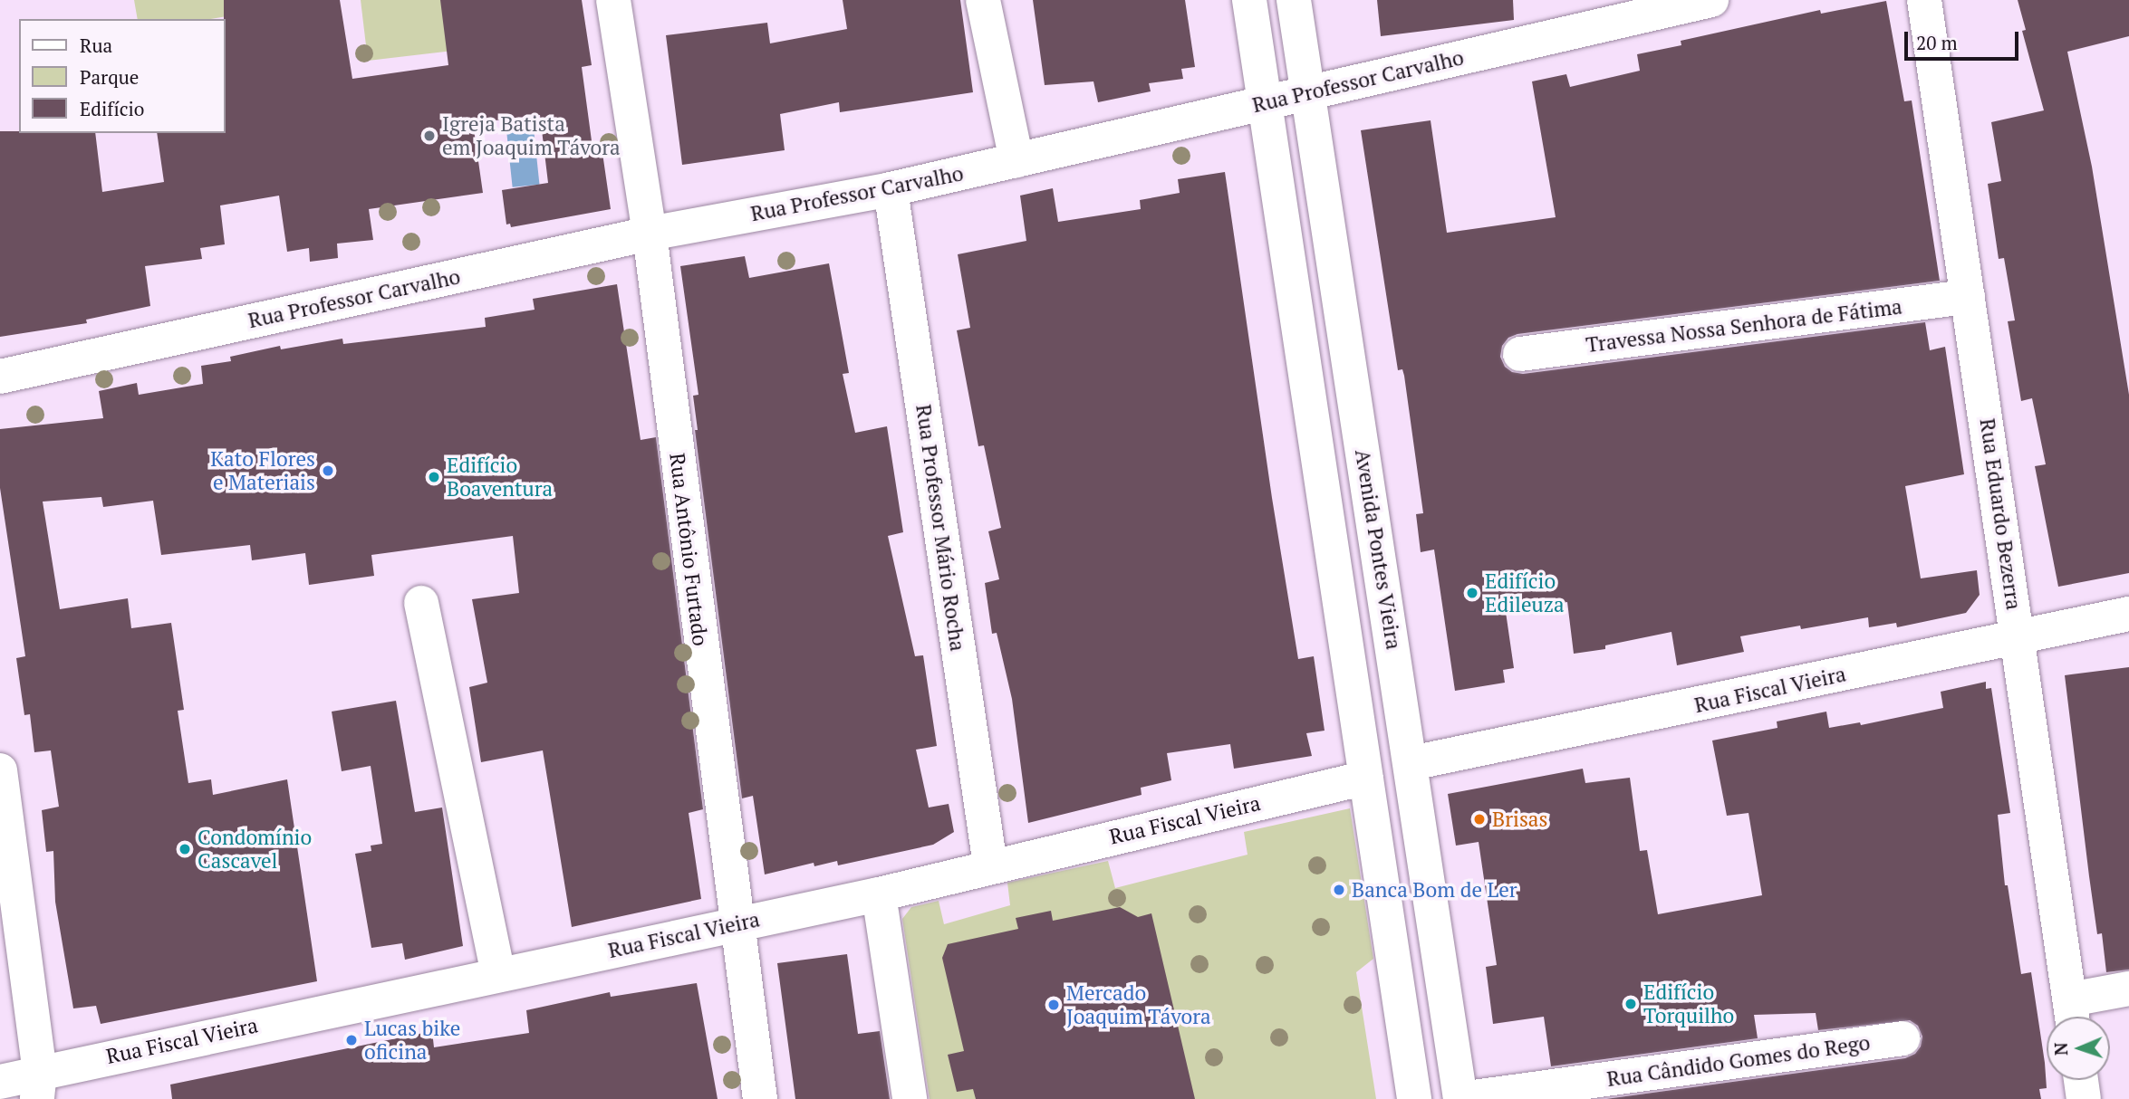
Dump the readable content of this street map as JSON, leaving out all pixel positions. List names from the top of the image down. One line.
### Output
{"streets":{"street":["Rua Professor Carvalho","Travessa Nossa Senhora de Fátima","Rua Eduardo Bezerra","Rua Professor Mário Rocha","Rua Antônio Furtado","Avenida Pontes Vieira","Rua Fiscal Vieira","Rua Cândido Gomes do Rego"]},"crossings":[["Rua Professor Carvalho","Rua Professor Mário Rocha"],["Rua Professor Carvalho","Rua Antônio Furtado"],["Rua Professor Carvalho","Avenida Pontes Vieira"],["Travessa Nossa Senhora de Fátima","Rua Eduardo Bezerra"],["Rua Eduardo Bezerra","Rua Fiscal Vieira"],["Rua Professor Mário Rocha","Rua Fiscal Vieira"],["Rua Antônio Furtado","Rua Fiscal Vieira"],["Avenida Pontes Vieira","Rua Fiscal Vieira"],["Avenida Pontes Vieira","Rua Cândido Gomes do Rego"]],"places":["Igreja Batista em Joaquim Távora","Kato Flores e Materiais","Edifício Boaventura","Edifício Edileuza","Brisas","Condomínio Cascavel","Banca Bom de Ler","Edifício Torquilho","Mercado Joaquim Távora","Lucas bike oficina"],"legend":["Rua","Parque","Edifício"],"scale_bar":"20 m","north":"left"}
